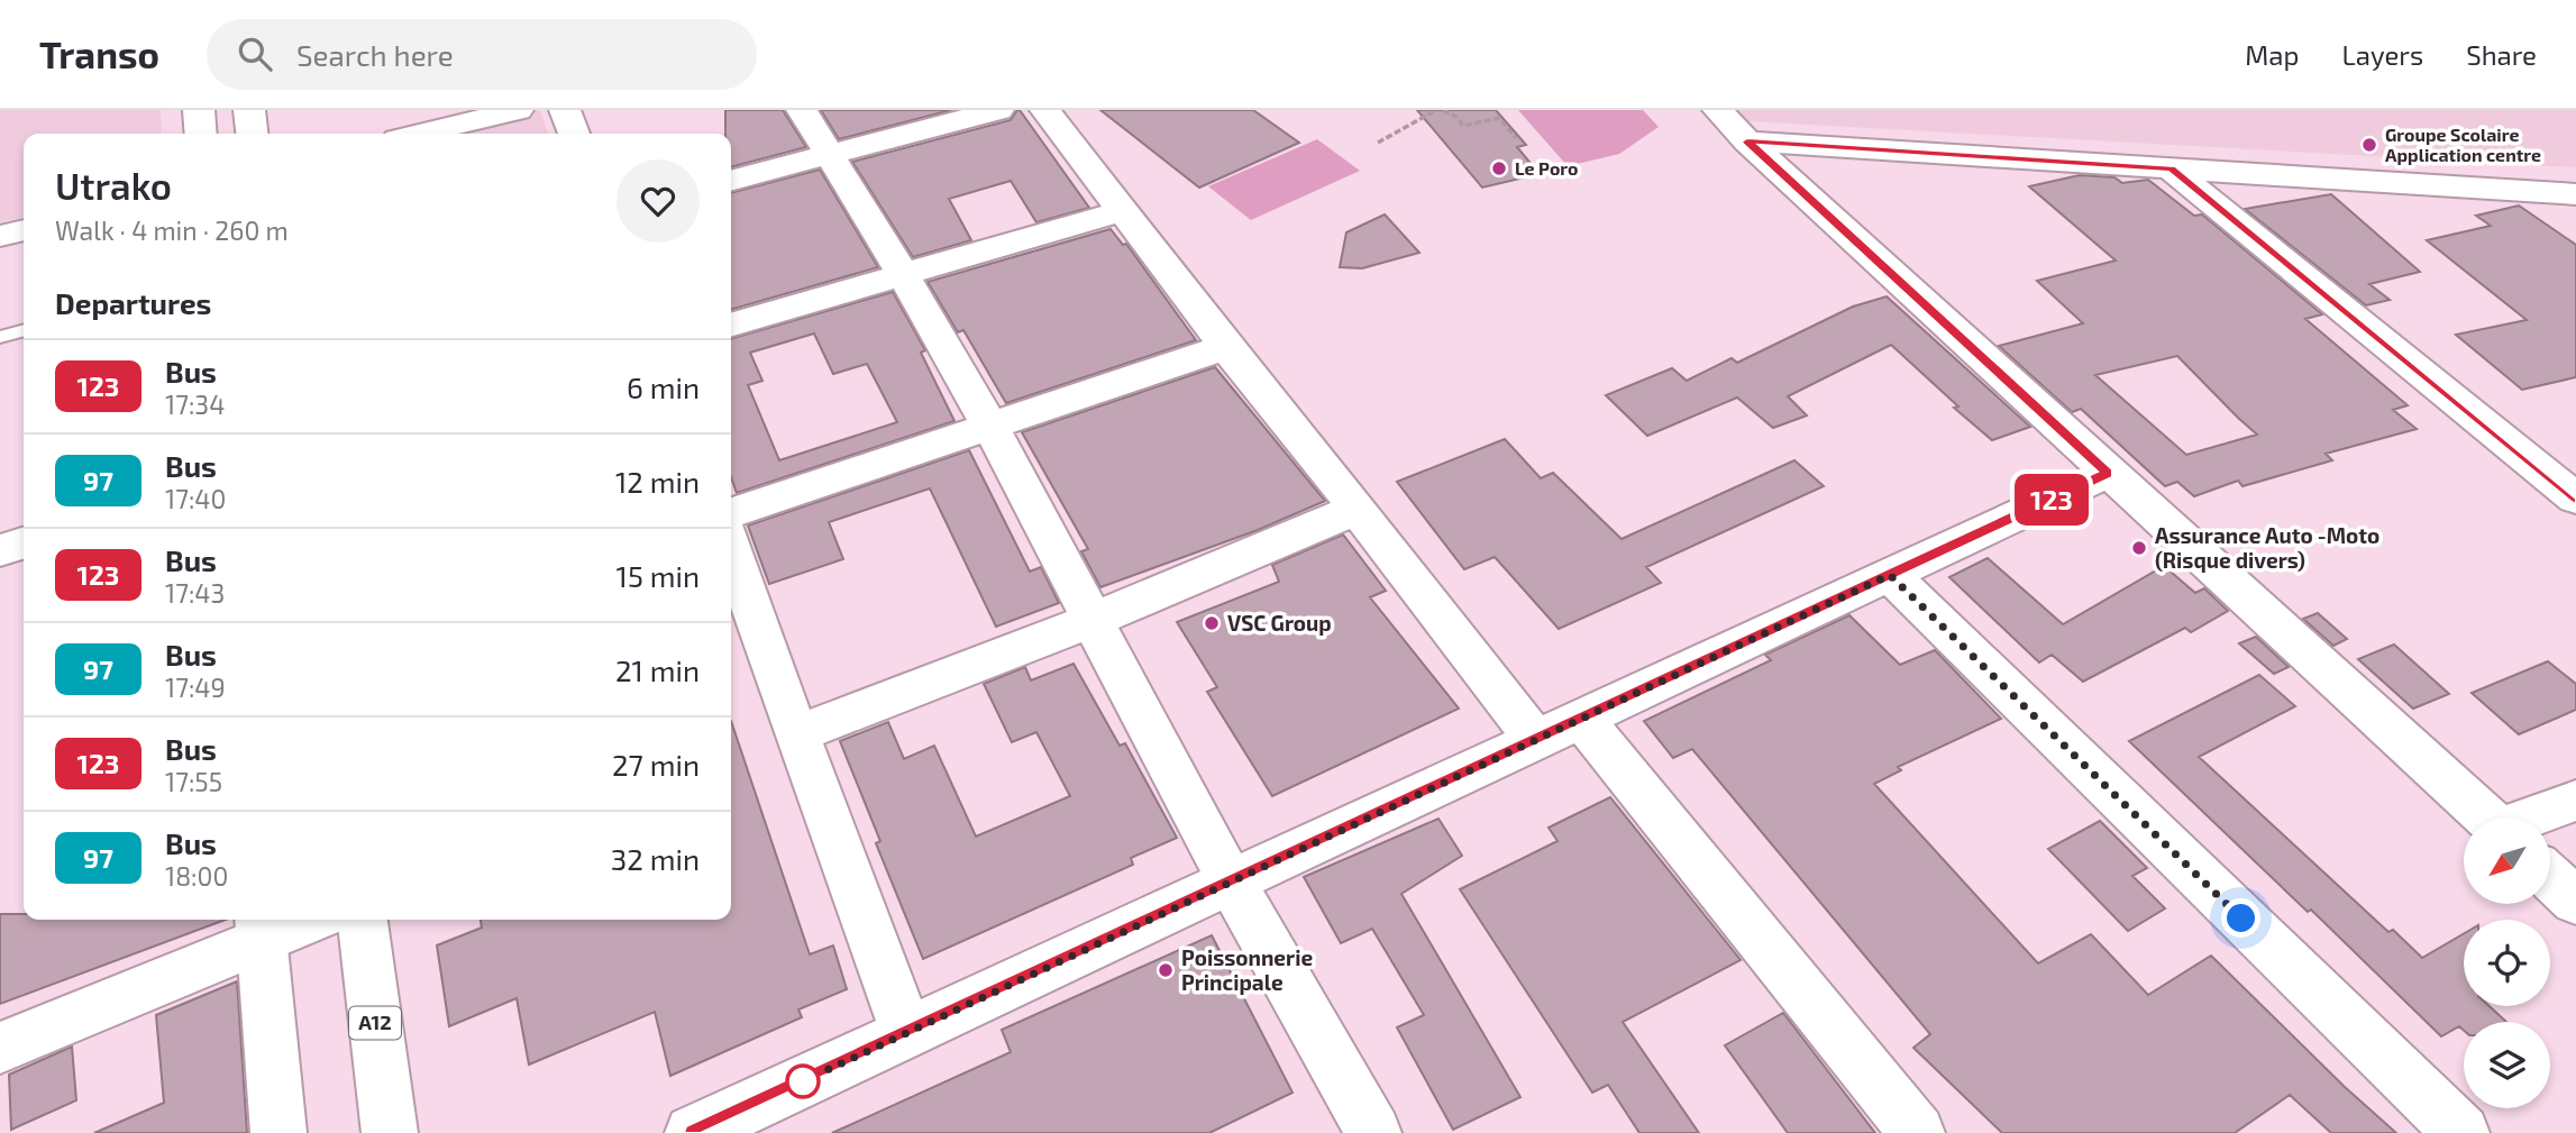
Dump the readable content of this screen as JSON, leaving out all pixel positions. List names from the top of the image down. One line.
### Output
{"streets":{"street":["A12"]},"places":["Groupe Scolaire Application centre","Le Poro","Assurance Auto -Moto (Risque divers)","VSC Group","Poissonnerie Principale"],"lines":["bus line 123"],"north":"bottom left","page":{"header":"Transo","search":"Search here","nav":["Map","Layers","Share"],"on_map":"123","heading":[["Utrako","Walk · 4 min · 260 m"],"Departures"],"list":[{"mark":"123","name":"Bus","note":"17:34","value":"6 min"},{"mark":"97","name":"Bus","note":"17:40","value":"12 min"},{"mark":"123","name":"Bus","note":"17:43","value":"15 min"},{"mark":"97","name":"Bus","note":"17:49","value":"21 min"},{"mark":"123","name":"Bus","note":"17:55","value":"27 min"},{"mark":"97","name":"Bus","note":"18:00","value":"32 min"}]}}
